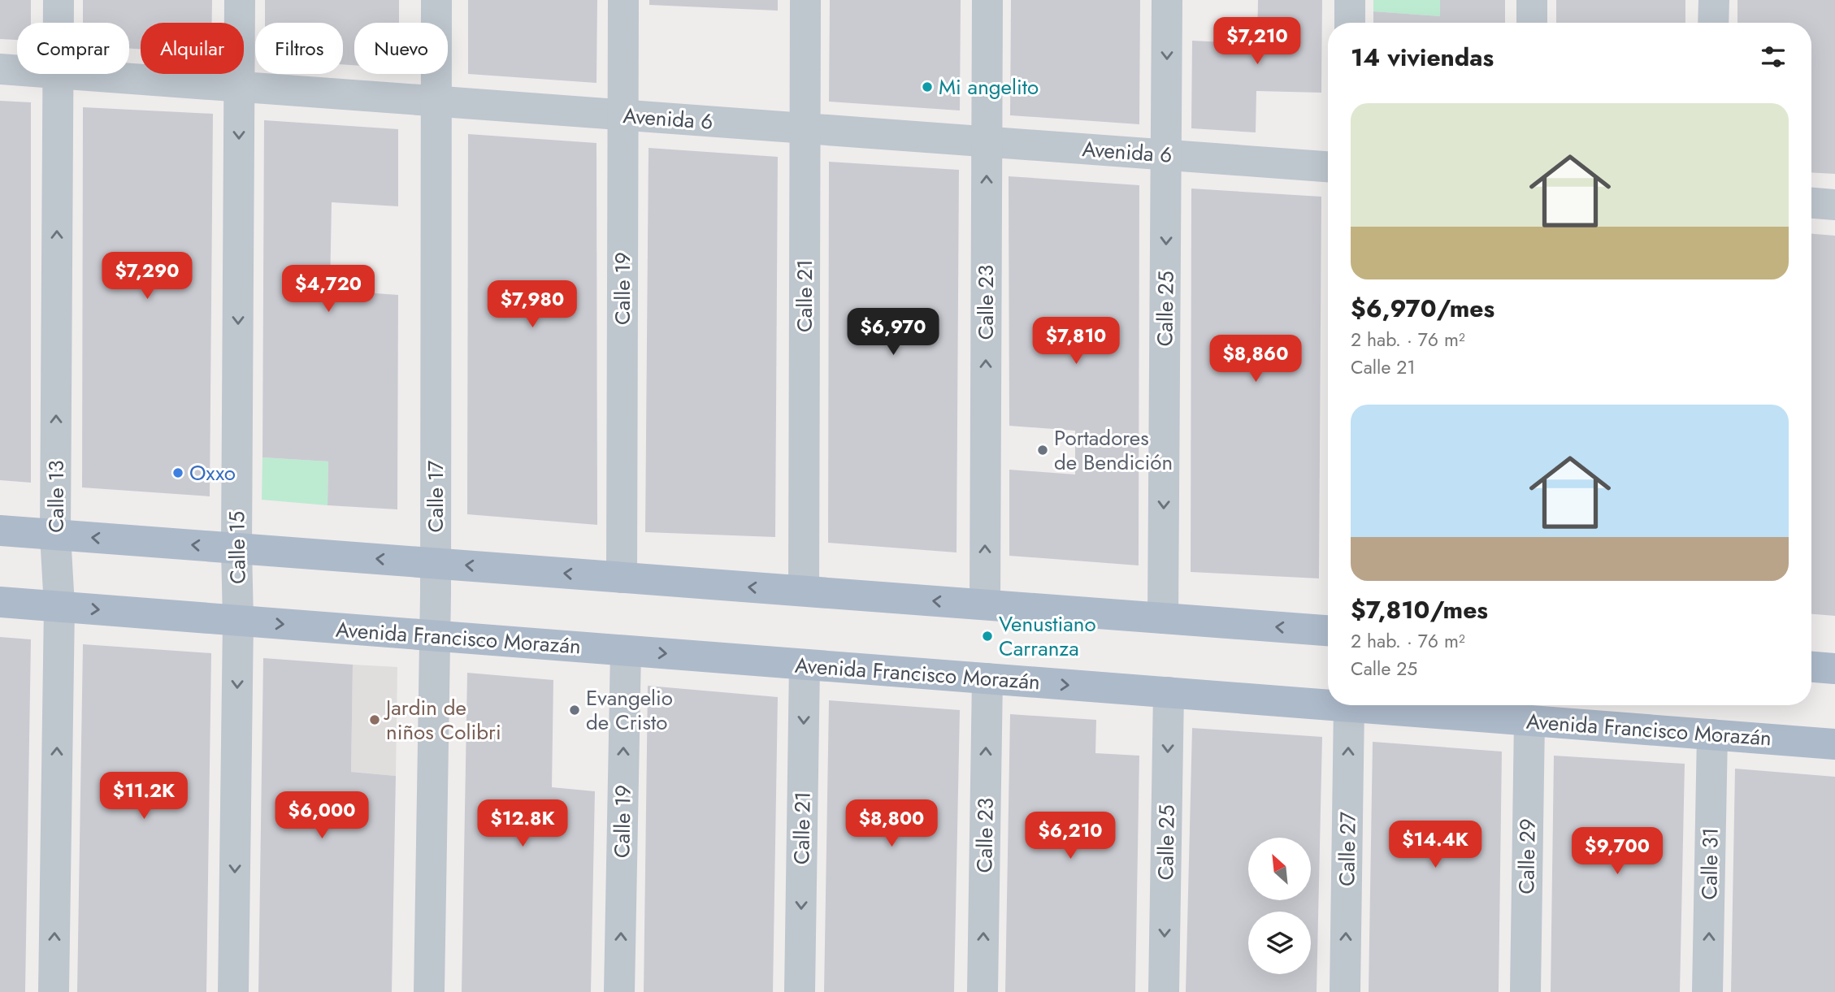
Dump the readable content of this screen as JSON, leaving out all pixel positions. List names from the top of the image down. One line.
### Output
{"streets":{"main road":["Avenida Francisco Morazán"],"street":["Avenida 6","Calle 19","Calle 21","Calle 23","Calle 25","Calle 13","Calle 17","Calle 15","Calle 27","Calle 29","Calle 31"]},"crossings":[["Avenida 6","Calle 19"],["Avenida 6","Calle 21"],["Avenida 6","Calle 23"],["Avenida 6","Calle 25"],["Avenida 6","Calle 17"],["Avenida 6","Calle 15"],["Calle 19","Avenida Francisco Morazán"],["Calle 21","Avenida Francisco Morazán"],["Calle 23","Avenida Francisco Morazán"],["Calle 25","Avenida Francisco Morazán"],["Calle 13","Avenida Francisco Morazán"],["Calle 17","Avenida Francisco Morazán"],["Calle 15","Avenida Francisco Morazán"],["Avenida Francisco Morazán","Calle 27"],["Avenida Francisco Morazán","Calle 29"],["Avenida Francisco Morazán","Calle 31"]],"one_way":["Calle 19","Calle 21","Calle 23","Calle 25","Calle 13","Calle 15","Calle 27","Calle 31"],"places":["Mi angelito","Portadores de Bendición","Oxxo","Venustiano Carranza","Evangelio de Cristo","Jardin de niños Colibri"],"north":"top left","page":{"price":["$7,210","$7,290","$4,720","$7,980","$6,970","$7,810","$8,860","$11.2K","$6,000","$12.8K","$8,800","$6,210","$14.4K","$9,700"],"chip":["Comprar","Alquilar","Filtros","Nuevo"],"heading":"14 viviendas","list":[{"name":"$6,970/mes","note":"2 hab. · 76 m² · Calle 21"},{"name":"$7,810/mes","note":"2 hab. · 76 m² · Calle 25"}]}}
